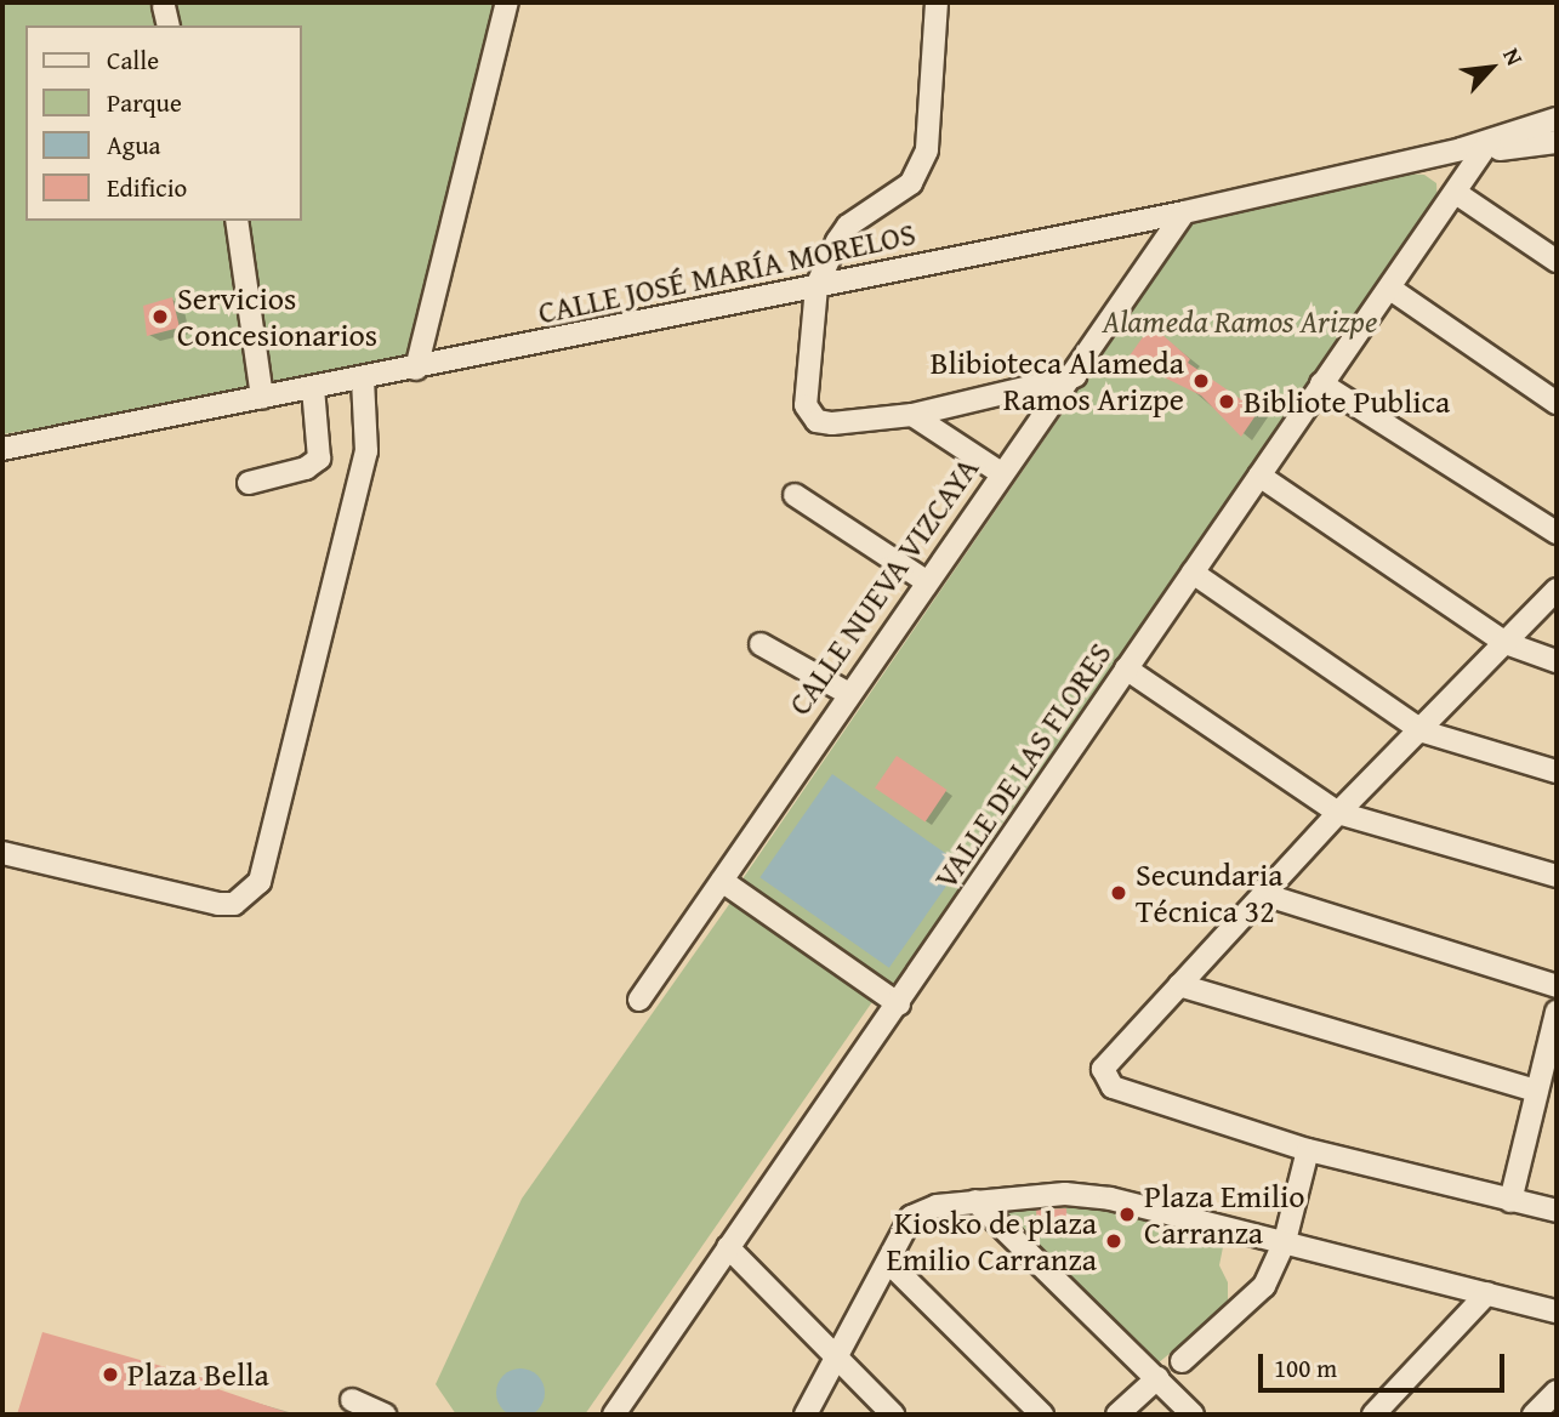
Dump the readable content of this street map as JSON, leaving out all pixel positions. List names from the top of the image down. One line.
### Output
{"streets":{"street":["CALLE JOSÉ MARÍA MORELOS","CALLE NUEVA VIZCAYA","VALLE DE LAS FLORES"]},"crossings":[["CALLE JOSÉ MARÍA MORELOS","CALLE NUEVA VIZCAYA"],["CALLE JOSÉ MARÍA MORELOS","VALLE DE LAS FLORES"]],"parks":["Alameda Ramos Arizpe"],"places":["Servicios Concesionarios","Blibioteca Alameda Ramos Arizpe","Bibliote Publica","Secundaria Técnica 32","Plaza Emilio Carranza","Kiosko de plaza Emilio Carranza","Plaza Bella"],"legend":["Calle","Parque","Agua","Edificio"],"scale_bar":"100 m","north":"top right"}
